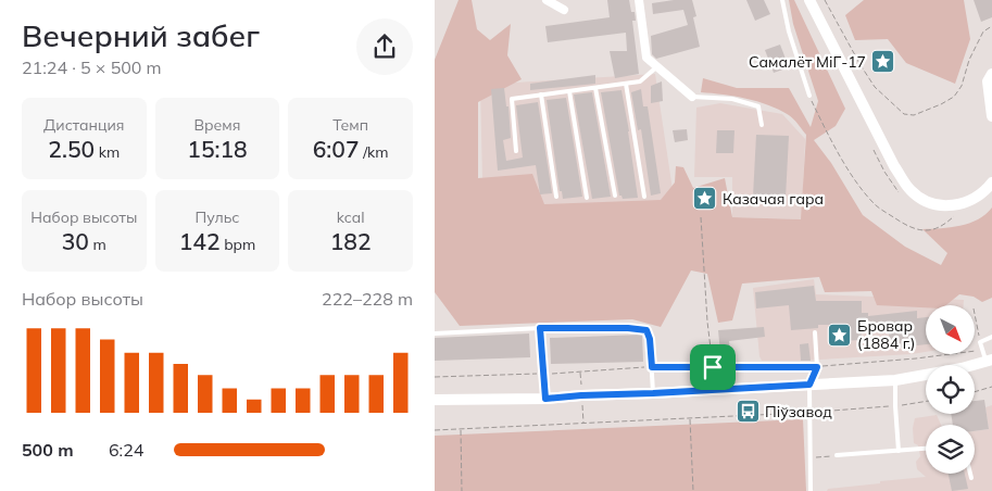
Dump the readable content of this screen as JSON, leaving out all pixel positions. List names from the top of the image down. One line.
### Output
{"places":{"place":["Самалёт МіГ-17","Казачая гара","Бровар (1884 г.)"],"bus stop":["Піўзавод"]},"north":"bottom right","page":{"heading":["Вечерний забег","21:24 · 5 × 500 m"],"stats":[["Дистанция","2.50 km"],["Время","15:18"],["Темп","6:07 /km"],["Набор высоты","30 m"],["Пульс","142 bpm"],["kcal","182"]],"chart":["Набор высоты","222–228 m"],"list":[{"name":"500 m","note":"6:24"}]}}
